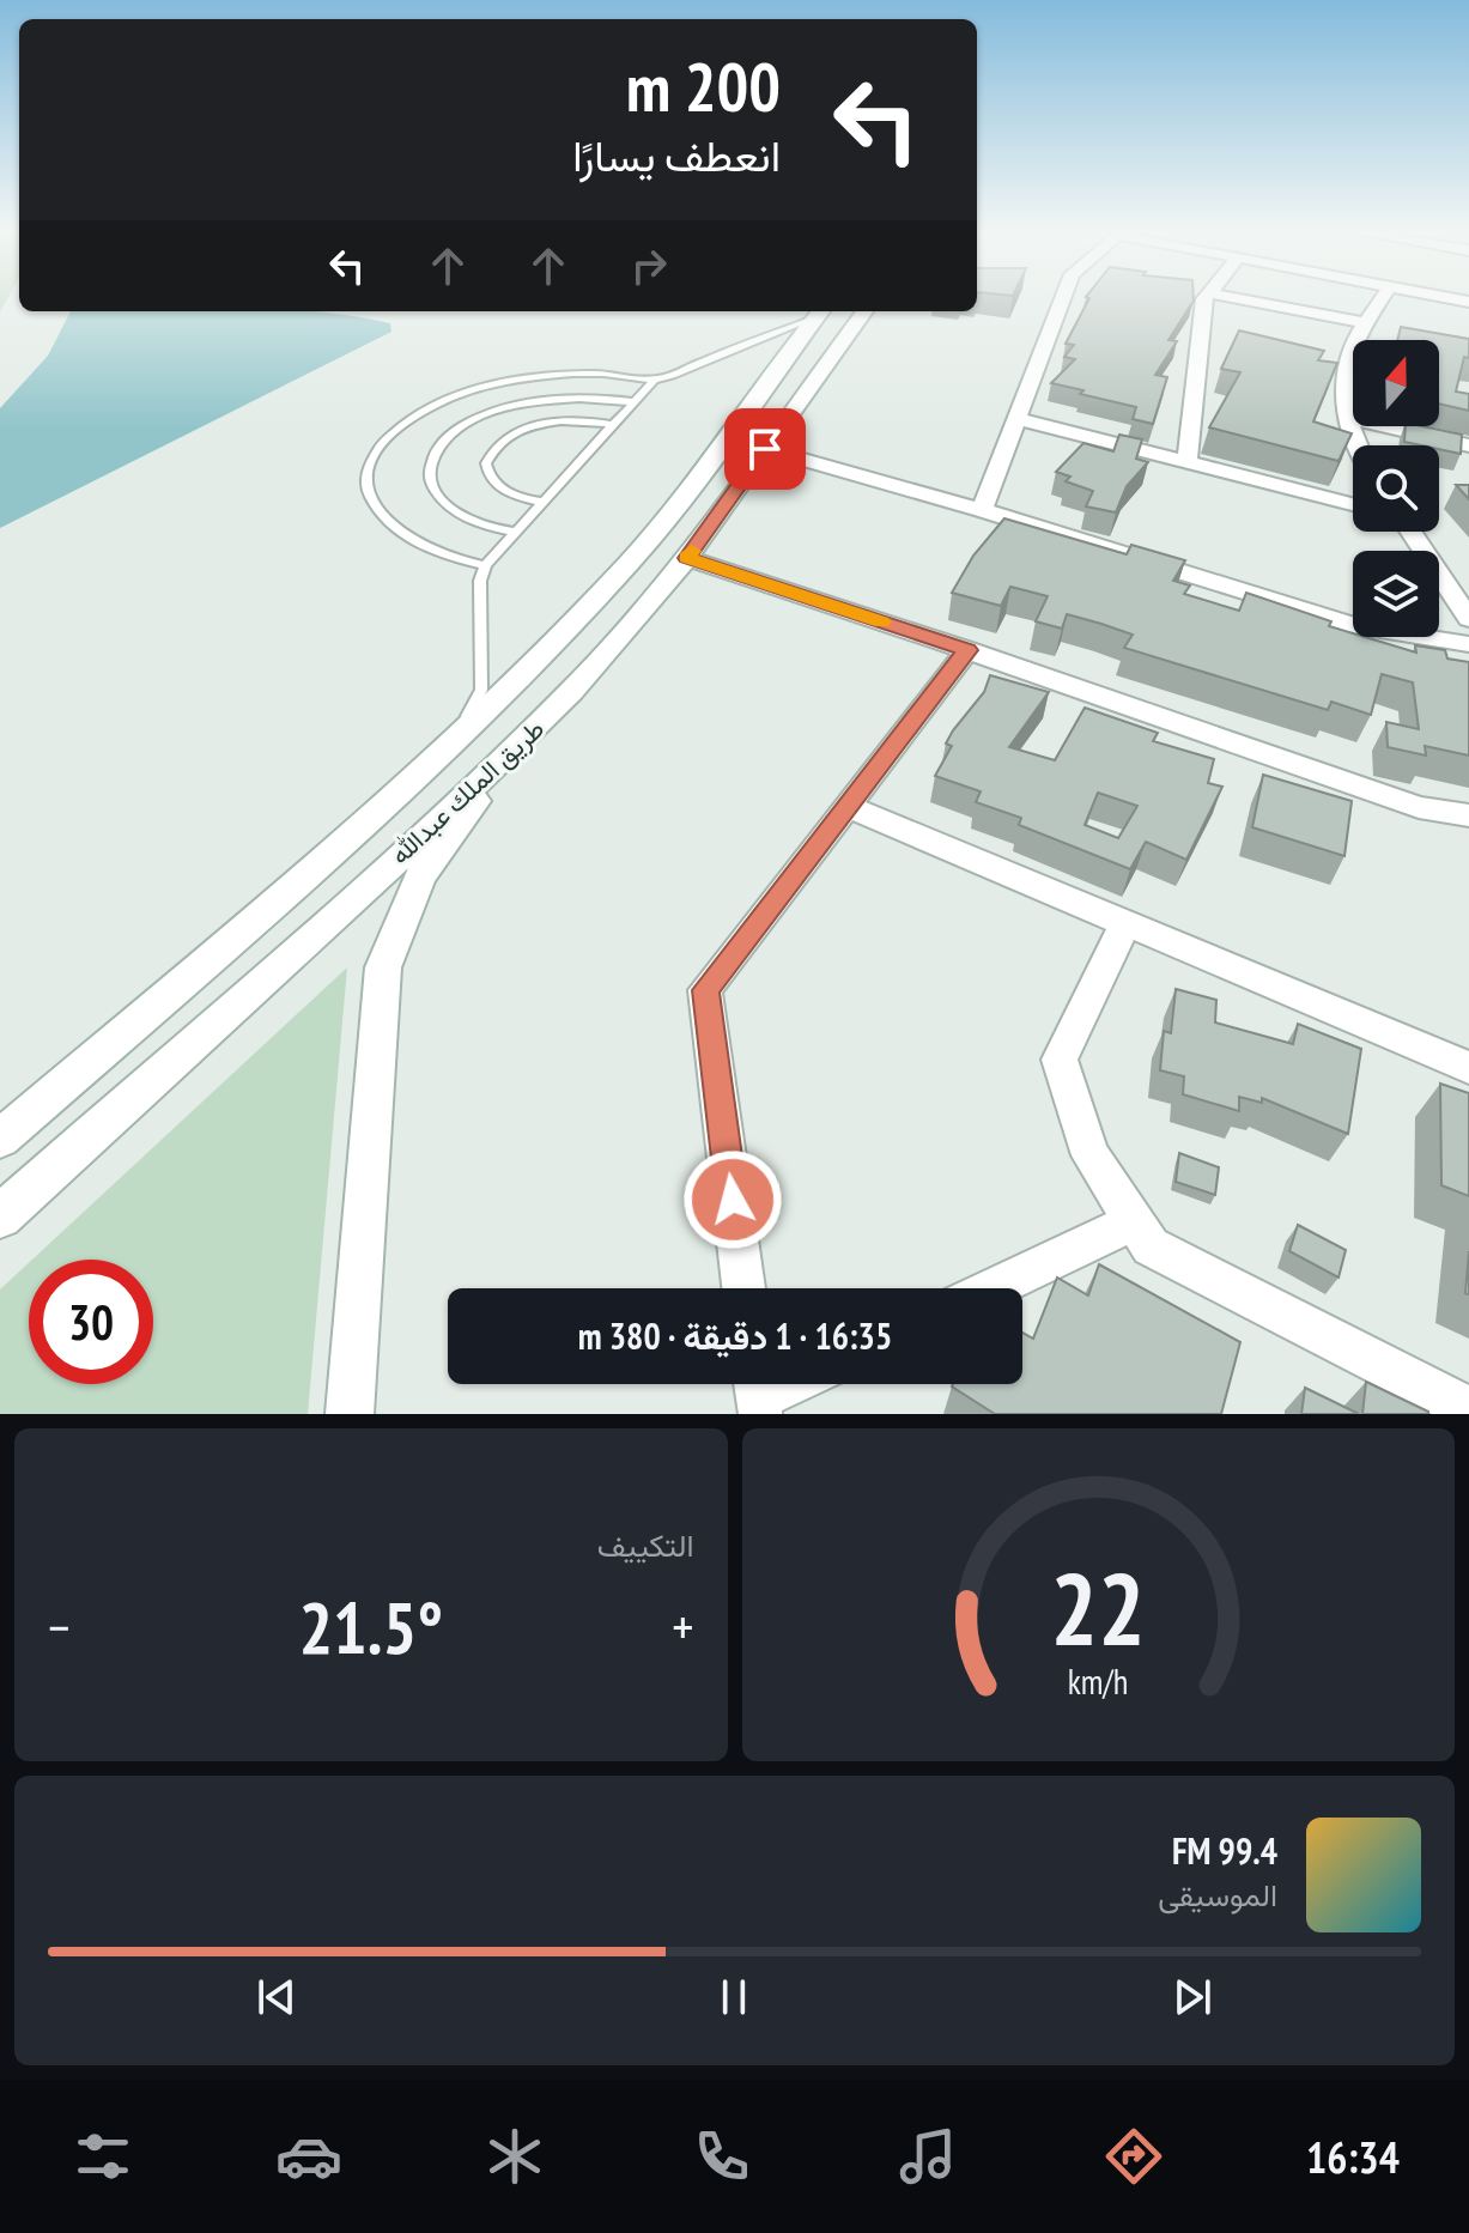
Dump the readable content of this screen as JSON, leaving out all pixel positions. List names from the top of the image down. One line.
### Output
{"streets":{"street":["طريق الملك عبدالله"]},"north":"top","page":{"turn":["200 m","انعطف يسارًا"],"limit":"30","trip":"16:35 · 1 دقيقة · 380 m","tile":"التكييف","heat":["−","21.5°","+"],"song":["99.4 FM","الموسيقى"],"tabs":"16:34","gauge":["22","km/h"]}}
